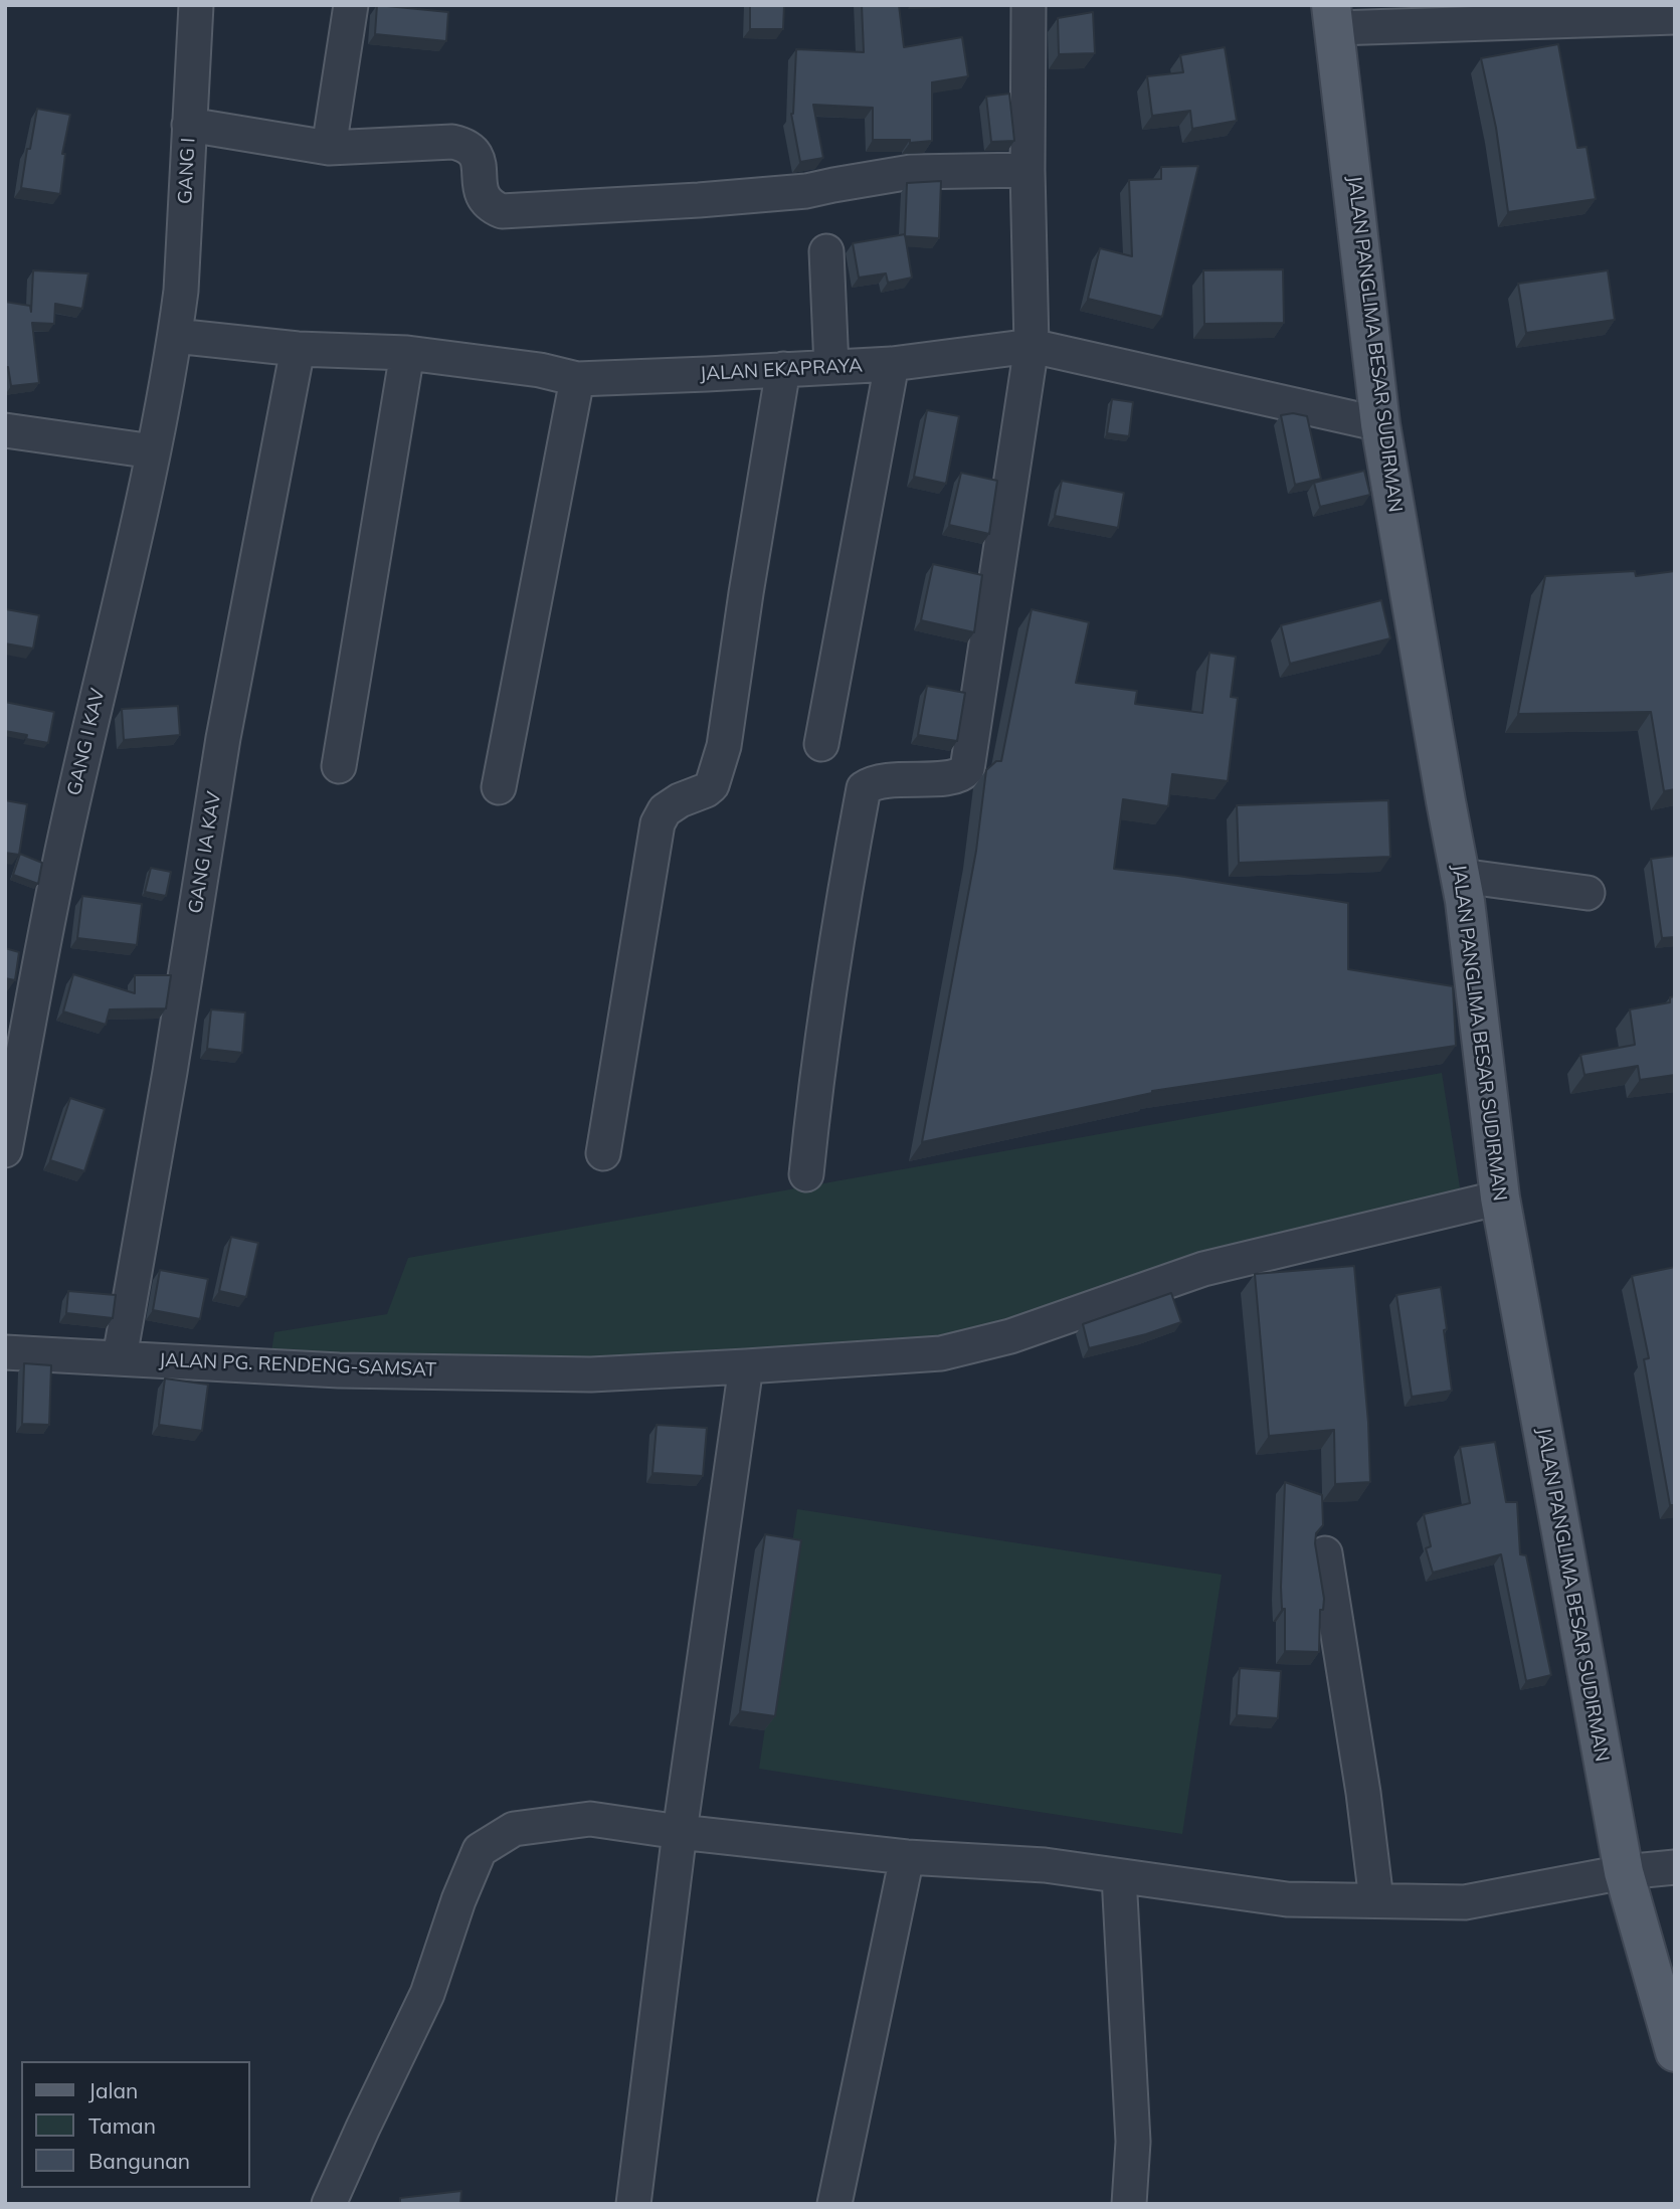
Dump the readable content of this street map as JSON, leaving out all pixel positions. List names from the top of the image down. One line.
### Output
{"streets":{"main road":["JALAN PANGLIMA BESAR SUDIRMAN"],"street":["GANG I","JALAN EKAPRAYA","GANG I KAV","GANG IA KAV","JALAN PG. RENDENG-SAMSAT"]},"crossings":[["GANG I","JALAN EKAPRAYA"],["GANG I","GANG I KAV"],["JALAN PANGLIMA BESAR SUDIRMAN","JALAN EKAPRAYA"],["JALAN PANGLIMA BESAR SUDIRMAN","JALAN PG. RENDENG-SAMSAT"],["JALAN EKAPRAYA","GANG I KAV"],["JALAN EKAPRAYA","GANG IA KAV"],["GANG IA KAV","JALAN PG. RENDENG-SAMSAT"]],"legend":["Jalan","Taman","Bangunan"]}
